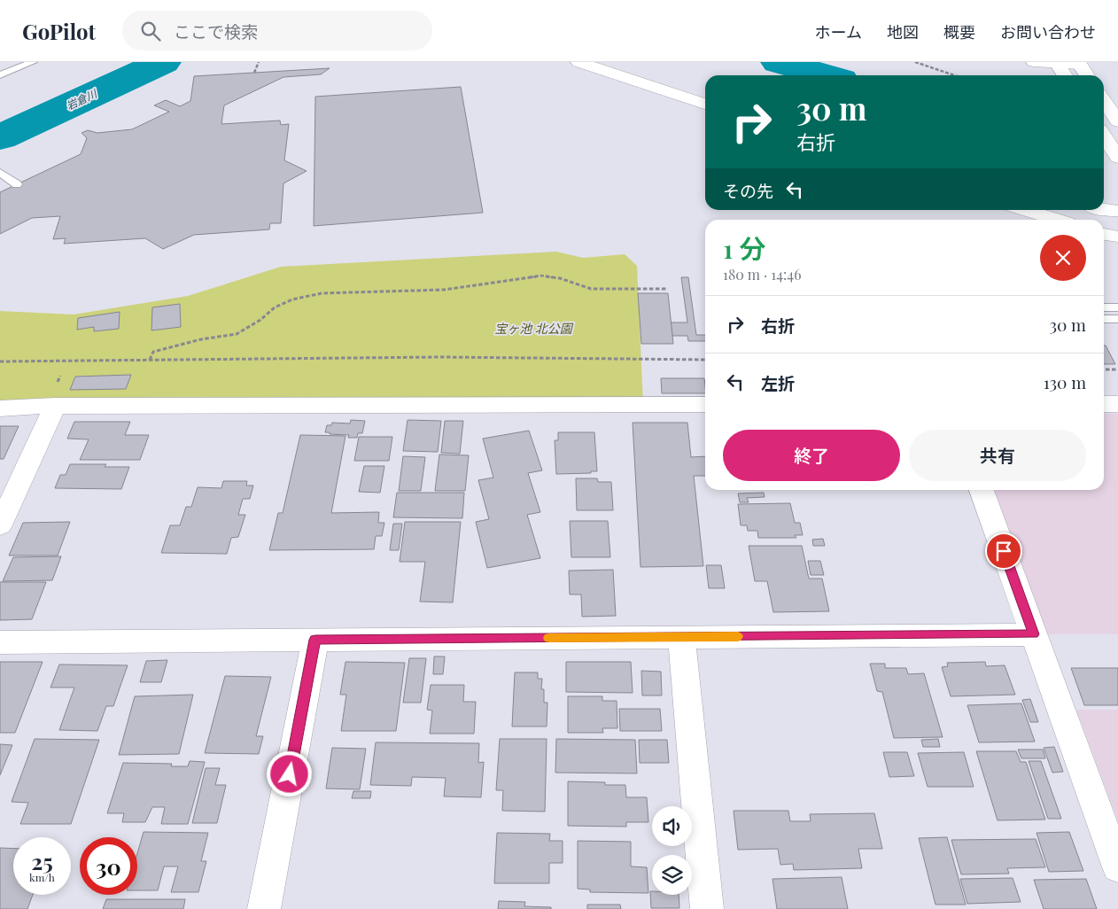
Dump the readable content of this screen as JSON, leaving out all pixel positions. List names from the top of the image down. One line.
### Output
{"water":["岩倉川"],"parks":["宝ヶ池 北公園"],"page":{"header":"GoPilot","search":"ここで検索","nav":["ホーム","地図","概要","お問い合わせ"],"turn":["30 m","右折"],"then":"その先","heading":["1 分","180 m · 14:46"],"list":[{"name":"右折","value":"30 m"},{"name":"左折","value":"130 m"}],"buttons":["終了","共有"],"speed":"25 km/h","limit":"30"}}
